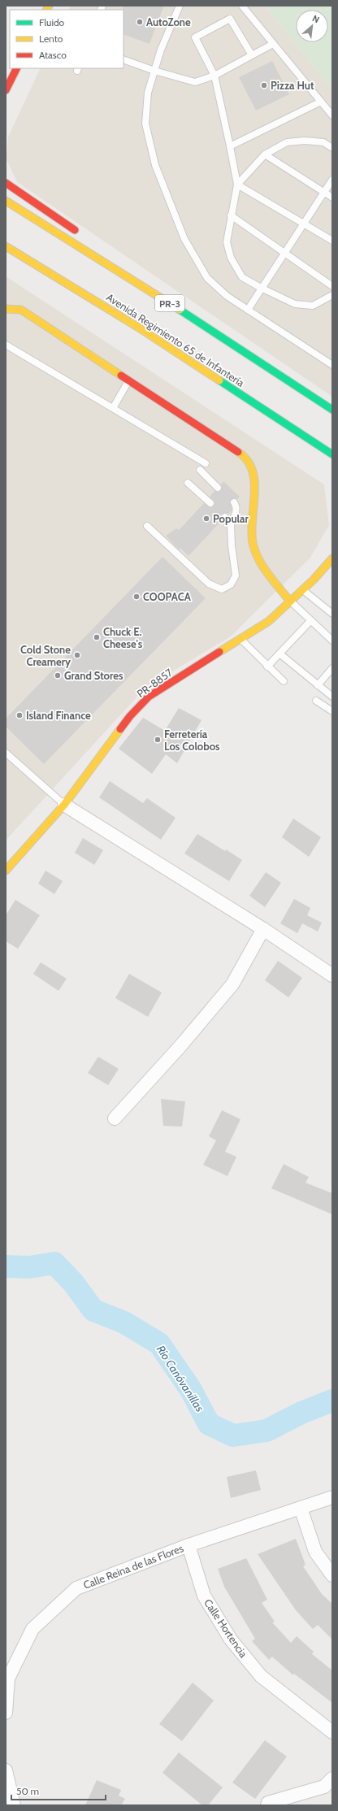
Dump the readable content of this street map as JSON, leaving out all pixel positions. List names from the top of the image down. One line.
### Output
{"streets":{"street":["PR-3","Avenida Regimiento 65 de Infantería","PR-8857","Calle Reina de las Flores","Calle Hortencia"]},"crossings":[["Calle Reina de las Flores","Calle Hortencia"]],"water":["Río Canóvanillas"],"places":["AutoZone","Pizza Hut","Popular","COOPACA","Chuck E. Cheese's","Cold Stone Creamery","Grand Stores","Island Finance","Ferretería Los Colobos"],"legend":["Fluido","Lento","Atasco"],"scale_bar":"50 m","north":"top right"}
